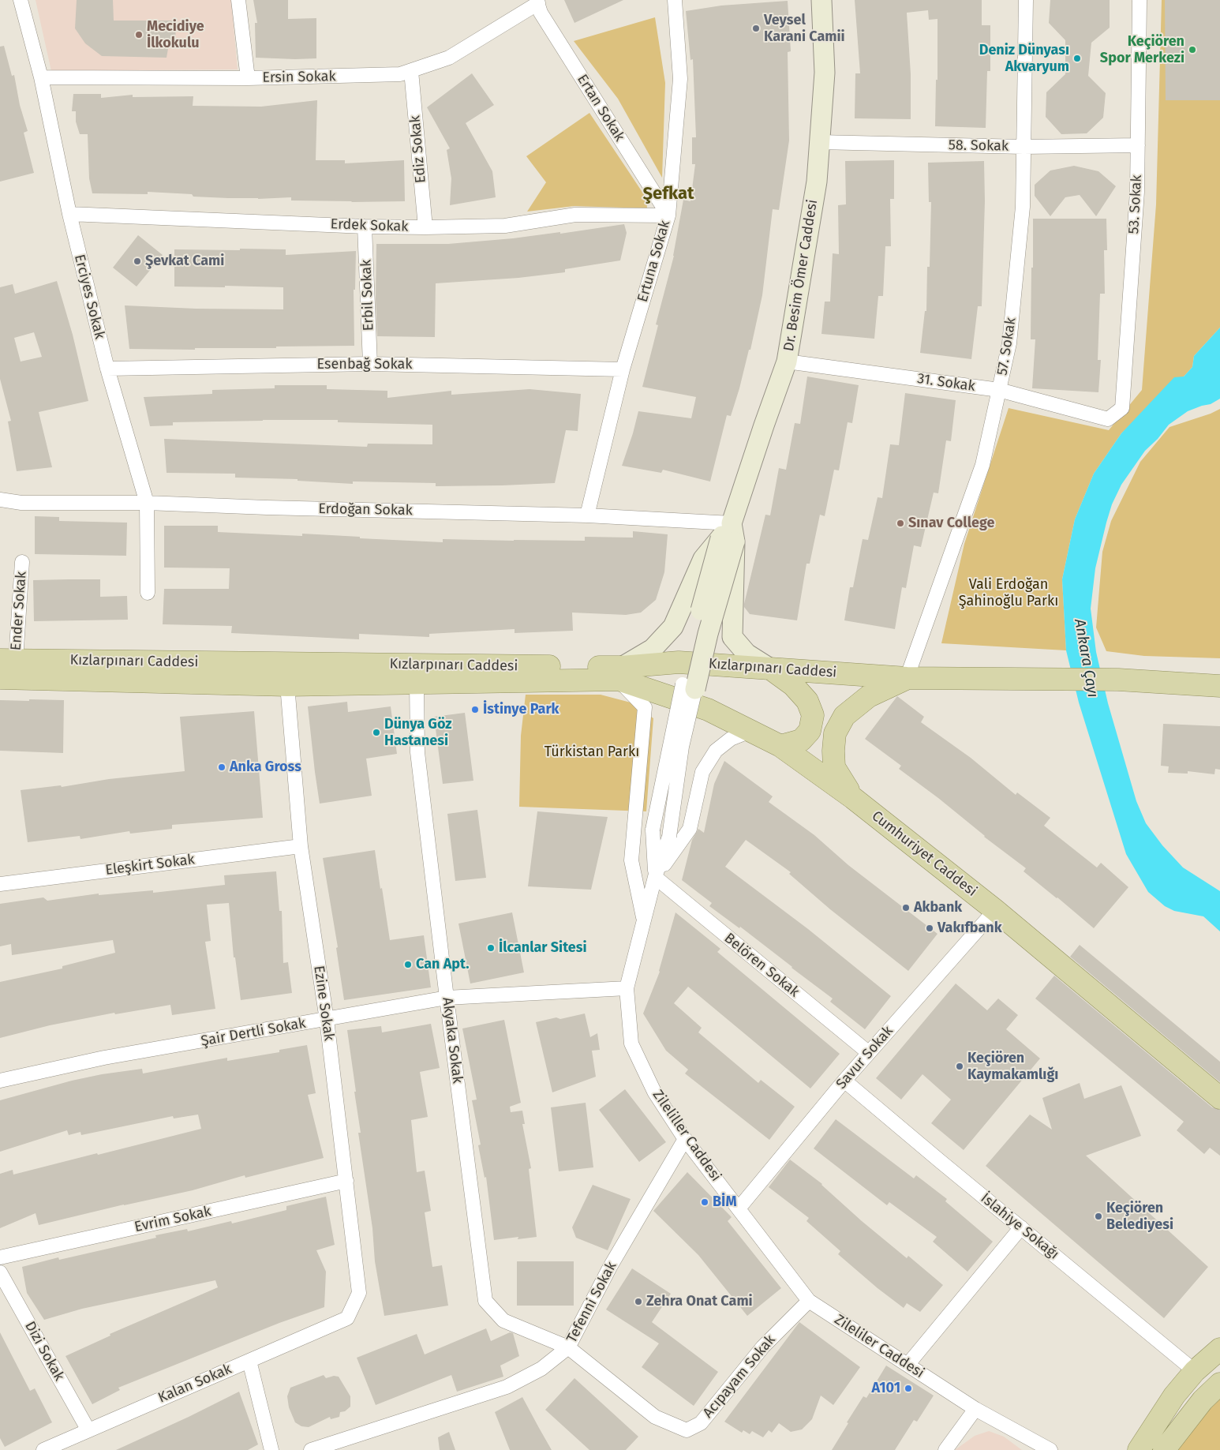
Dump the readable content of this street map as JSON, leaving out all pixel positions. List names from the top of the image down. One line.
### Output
{"streets":{"main road":["Dr. Besim Ömer Caddesi","Kızlarpınarı Caddesi","Cumhuriyet Caddesi"],"street":["Ersin Sokak","Ertan Sokak","58. Sokak","Ediz Sokak","53. Sokak","Erdek Sokak","Ertuna Sokak","Erbil Sokak","Erciyes Sokak","57. Sokak","Esenbağ Sokak","31. Sokak","Erdoğan Sokak","Ender Sokak","Eleşkirt Sokak","Belören Sokak","Ezine Sokak","Şair Dertli Sokak","Akyaka Sokak","Savur Sokak","Zileliller Caddesi","Evrim Sokak","İslahiye Sokağı","Tefenni Sokak","Zileliler Caddesi","Dizi Sokak","Acıpayam Sokak","Kalan Sokak"]},"crossings":[["Ersin Sokak","Ertan Sokak"],["Ersin Sokak","Ediz Sokak"],["Ersin Sokak","Erciyes Sokak"],["Ertan Sokak","Erdek Sokak"],["Ertan Sokak","Ertuna Sokak"],["58. Sokak","53. Sokak"],["58. Sokak","Dr. Besim Ömer Caddesi"],["58. Sokak","57. Sokak"],["Ediz Sokak","Erdek Sokak"],["53. Sokak","31. Sokak"],["Erdek Sokak","Ertuna Sokak"],["Erdek Sokak","Erbil Sokak"],["Erdek Sokak","Erciyes Sokak"],["Ertuna Sokak","Esenbağ Sokak"],["Ertuna Sokak","Erdoğan Sokak"],["Dr. Besim Ömer Caddesi","31. Sokak"],["Dr. Besim Ömer Caddesi","Erdoğan Sokak"],["Dr. Besim Ömer Caddesi","Kızlarpınarı Caddesi"],["Erbil Sokak","Esenbağ Sokak"],["Erciyes Sokak","Esenbağ Sokak"],["Erciyes Sokak","Erdoğan Sokak"],["57. Sokak","31. Sokak"],["57. Sokak","Kızlarpınarı Caddesi"],["Ender Sokak","Kızlarpınarı Caddesi"],["Kızlarpınarı Caddesi","Cumhuriyet Caddesi"],["Kızlarpınarı Caddesi","Ezine Sokak"],["Kızlarpınarı Caddesi","Akyaka Sokak"],["Cumhuriyet Caddesi","Savur Sokak"],["Eleşkirt Sokak","Ezine Sokak"],["Belören Sokak","Savur Sokak"],["Belören Sokak","Zileliller Caddesi"],["Ezine Sokak","Şair Dertli Sokak"],["Ezine Sokak","Evrim Sokak"],["Ezine Sokak","Kalan Sokak"],["Şair Dertli Sokak","Akyaka Sokak"],["Şair Dertli Sokak","Zileliller Caddesi"],["Akyaka Sokak","Tefenni Sokak"],["Akyaka Sokak","Acıpayam Sokak"],["Savur Sokak","Zileliller Caddesi"],["Savur Sokak","İslahiye Sokağı"],["Savur Sokak","Zileliler Caddesi"],["Zileliller Caddesi","Tefenni Sokak"],["Zileliller Caddesi","Zileliler Caddesi"],["Tefenni Sokak","Acıpayam Sokak"],["Zileliler Caddesi","Acıpayam Sokak"],["Dizi Sokak","Kalan Sokak"]],"districts":["Şefkat"],"water":["Ankara Çayı"],"parks":["Vali Erdoğan Şahinoğlu Parkı","Türkistan Parkı"],"places":["Veysel Karani Camii","Mecidiye İlkokulu","Keçiören Spor Merkezi","Deniz Dünyası Akvaryum","Şevkat Cami","Sınav College","İstinye Park","Dünya Göz Hastanesi","Anka Gross","Akbank","Vakıfbank","İlcanlar Sitesi","Can Apt.","Keçiören Kaymakamlığı","BİM","Keçiören Belediyesi","Zehra Onat Cami","A101"]}
